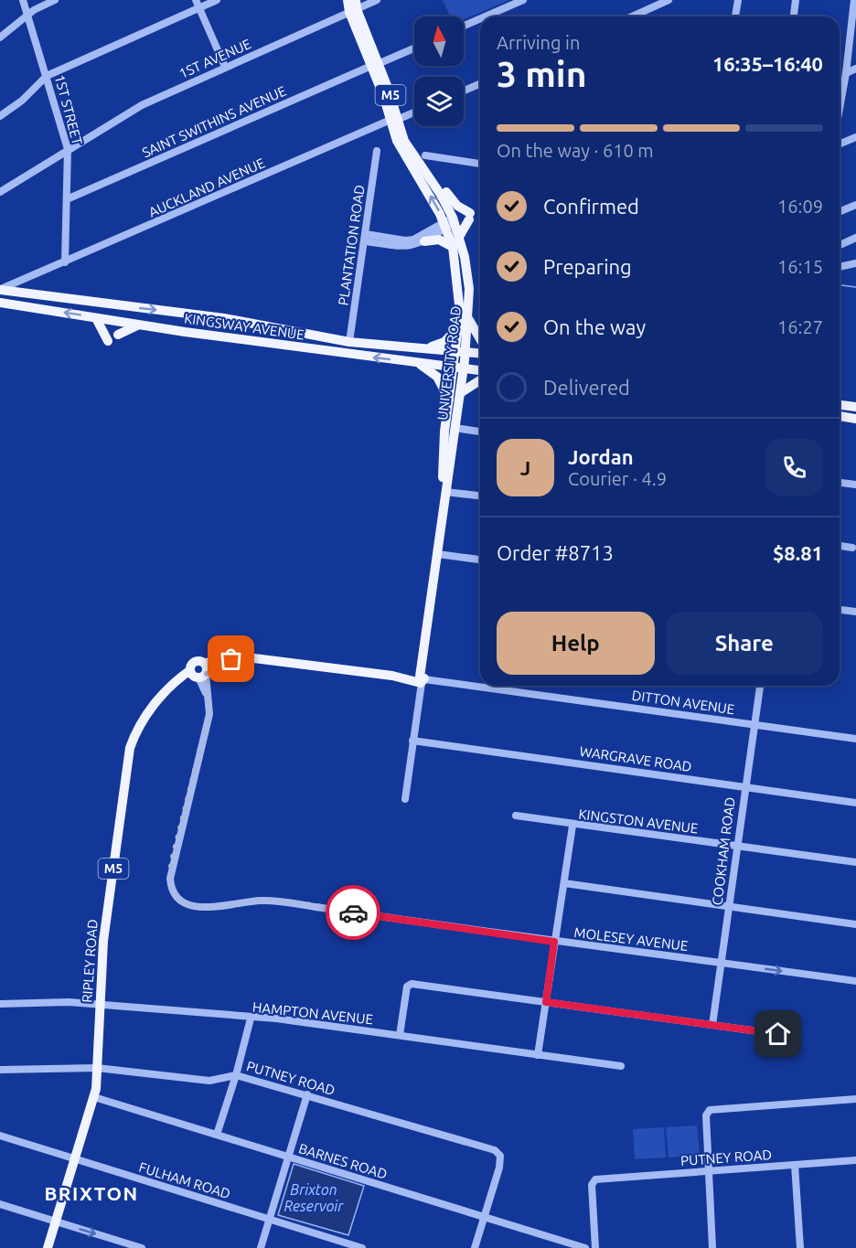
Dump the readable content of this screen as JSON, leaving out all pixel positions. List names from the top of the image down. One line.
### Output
{"streets":{"main road":["M5","KINGSWAY AVENUE","UNIVERSITY ROAD","DITTON AVENUE","RIPLEY ROAD"],"street":["1ST AVENUE","1ST STREET","SAINT SWITHINS AVENUE","AUCKLAND AVENUE","PLANTATION ROAD","WARGRAVE ROAD","KINGSTON AVENUE","COOKHAM ROAD","MOLESEY AVENUE","HAMPTON AVENUE","PUTNEY ROAD","BARNES ROAD","FULHAM ROAD"]},"crossings":[["1ST AVENUE","M5"],["1ST AVENUE","1ST STREET"],["1ST AVENUE","UNIVERSITY ROAD"],["M5","UNIVERSITY ROAD"],["1ST STREET","SAINT SWITHINS AVENUE"],["1ST STREET","AUCKLAND AVENUE"],["SAINT SWITHINS AVENUE","UNIVERSITY ROAD"],["AUCKLAND AVENUE","KINGSWAY AVENUE"],["AUCKLAND AVENUE","UNIVERSITY ROAD"],["PLANTATION ROAD","KINGSWAY AVENUE"],["KINGSWAY AVENUE","UNIVERSITY ROAD"],["UNIVERSITY ROAD","DITTON AVENUE"],["UNIVERSITY ROAD","WARGRAVE ROAD"],["DITTON AVENUE","COOKHAM ROAD"],["DITTON AVENUE","MOLESEY AVENUE"],["DITTON AVENUE","RIPLEY ROAD"],["WARGRAVE ROAD","COOKHAM ROAD"],["KINGSTON AVENUE","COOKHAM ROAD"],["COOKHAM ROAD","MOLESEY AVENUE"],["MOLESEY AVENUE","RIPLEY ROAD"],["RIPLEY ROAD","HAMPTON AVENUE"],["RIPLEY ROAD","PUTNEY ROAD"],["RIPLEY ROAD","BARNES ROAD"],["RIPLEY ROAD","FULHAM ROAD"],["PUTNEY ROAD","BARNES ROAD"]],"districts":["BRIXTON"],"water":["Brixton Reservoir"],"north":"top","page":{"heading":["3 min","Arriving in","16:35–16:40"],"panel":["Jordan","Courier · 4.9","Order #8713","$8.81"],"bar":"On the way · 610 m","list":[["Confirmed","16:09"],["Preparing","16:15"],["On the way","16:27"],"Delivered"],"round":"J","buttons":["Help","Share"]}}
